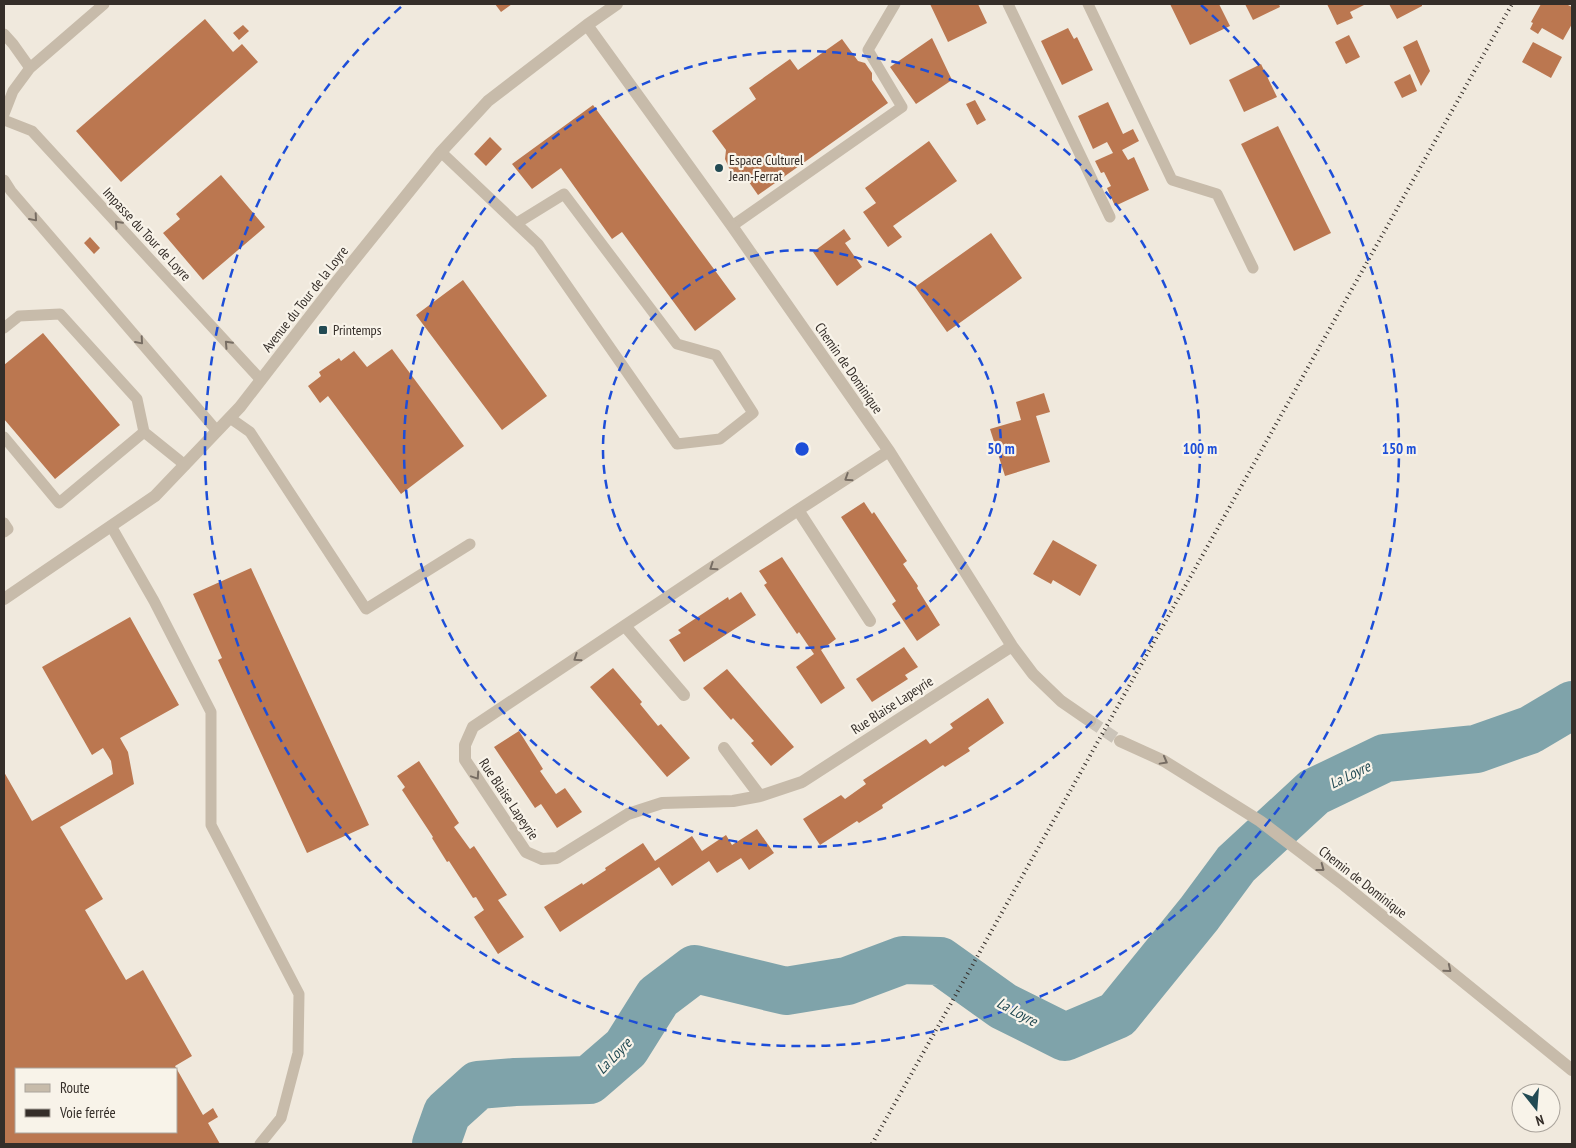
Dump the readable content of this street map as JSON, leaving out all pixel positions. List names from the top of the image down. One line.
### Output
{"streets":{"street":["Avenue du Tour de la Loyre","Chemin de Dominique","Rue Blaise Lapeyrie"],"lane":["Impasse du Tour de Loyre"]},"crossings":[["Impasse du Tour de Loyre","Avenue du Tour de la Loyre"],["Avenue du Tour de la Loyre","Chemin de Dominique"],["Chemin de Dominique","Rue Blaise Lapeyrie"]],"one_way":["Chemin de Dominique"],"water":["La Loyre"],"places":{"other":["Espace Culturel Jean-Ferrat"],"transit":["Printemps"]},"legend":["Route","Voie ferrée"],"north":"bottom","rings":["50 m","100 m","150 m"]}
